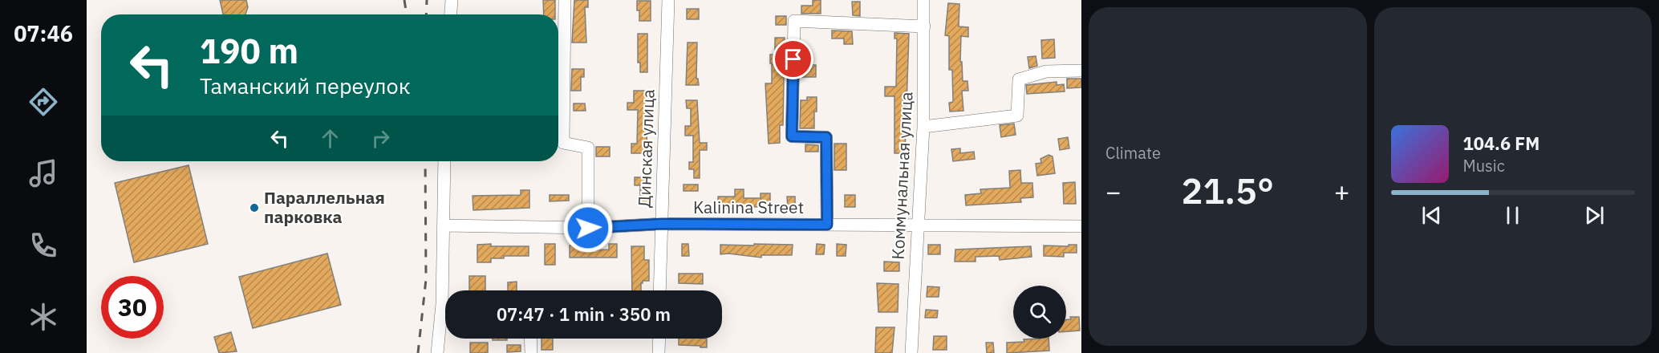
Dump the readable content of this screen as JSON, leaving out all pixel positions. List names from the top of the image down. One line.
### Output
{"streets":{"street":["Динская улица","Коммунальная улица","Kalinina Street"]},"crossings":[["Динская улица","Kalinina Street"],["Коммунальная улица","Kalinina Street"]],"places":["Параллельная парковка"],"page":{"tabs":"07:46","tile":"Climate","turn":["190 m","Таманский переулок"],"song":["104.6 FM","Music"],"heat":["−","21.5°","+"],"limit":"30","trip":"07:47 · 1 min · 350 m"}}
